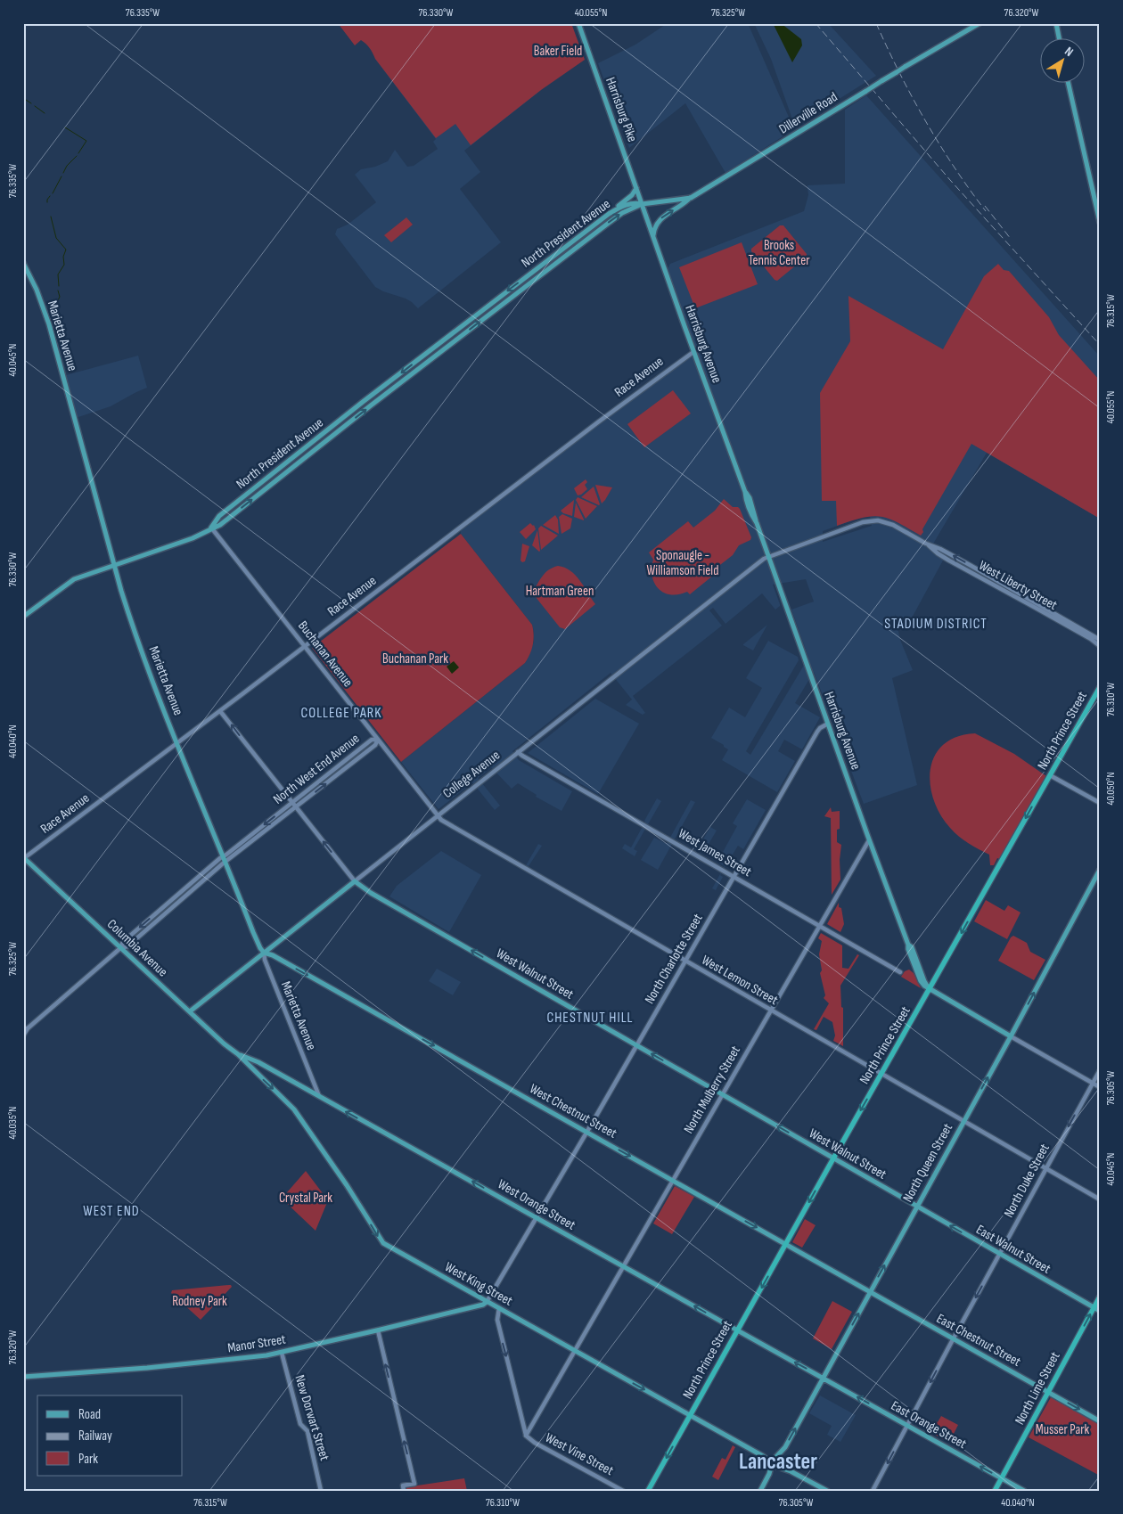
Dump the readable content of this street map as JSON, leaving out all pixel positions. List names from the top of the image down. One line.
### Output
{"streets":{"highway":["North Prince Street","North Lime Street"],"main road":["Harrisburg Pike","Dillerville Road","North President Avenue","Marietta Avenue","Harrisburg Avenue","College Avenue","Columbia Avenue","West Walnut Street","West Chestnut Street","North Queen Street","West Orange Street","East Walnut Street","West King Street","East Chestnut Street","Manor Street","East Orange Street"],"street":["Race Avenue","West Liberty Street","Buchanan Avenue","North West End Avenue","West James Street","North Charlotte Street","West Lemon Street","North Mulberry Street","North Duke Street","New Dorwart Street","West Vine Street"]},"crossings":[["Harrisburg Pike","Dillerville Road"],["Harrisburg Pike","North President Avenue"],["Harrisburg Pike","Harrisburg Avenue"],["Dillerville Road","North President Avenue"],["Dillerville Road","Harrisburg Avenue"],["North President Avenue","Marietta Avenue"],["North President Avenue","Harrisburg Avenue"],["North President Avenue","Buchanan Avenue"],["Marietta Avenue","Race Avenue"],["Marietta Avenue","North West End Avenue"],["Marietta Avenue","College Avenue"],["Marietta Avenue","West Chestnut Street"],["Marietta Avenue","West Orange Street"],["Harrisburg Avenue","Race Avenue"],["Harrisburg Avenue","West Liberty Street"],["Harrisburg Avenue","North Prince Street"],["Harrisburg Avenue","College Avenue"],["Harrisburg Avenue","North Charlotte Street"],["Harrisburg Avenue","North Mulberry Street"],["Race Avenue","Buchanan Avenue"],["Race Avenue","Columbia Avenue"],["Race Avenue","West Walnut Street"],["West Liberty Street","College Avenue"],["Buchanan Avenue","North West End Avenue"],["Buchanan Avenue","College Avenue"],["Buchanan Avenue","West Lemon Street"],["North Prince Street","West Walnut Street"],["North Prince Street","West Lemon Street"],["North Prince Street","West Chestnut Street"],["North Prince Street","West Orange Street"],["North Prince Street","West King Street"],["North West End Avenue","Columbia Avenue"],["North West End Avenue","West Walnut Street"],["College Avenue","West James Street"],["College Avenue","Columbia Avenue"],["College Avenue","West Walnut Street"],["College Avenue","West Lemon Street"],["College Avenue","West Chestnut Street"],["West James Street","North Charlotte Street"],["West James Street","North Mulberry Street"],["Columbia Avenue","West Orange Street"],["Columbia Avenue","West King Street"],["North Charlotte Street","West Walnut Street"],["North Charlotte Street","West Lemon Street"],["North Charlotte Street","West Chestnut Street"],["North Charlotte Street","West Orange Street"],["North Charlotte Street","West King Street"],["North Charlotte Street","Manor Street"],["West Walnut Street","North Mulberry Street"],["West Walnut Street","North Queen Street"],["West Walnut Street","East Walnut Street"],["West Lemon Street","North Mulberry Street"],["West Lemon Street","North Queen Street"],["West Lemon Street","North Duke Street"],["North Mulberry Street","West Chestnut Street"],["North Mulberry Street","West Orange Street"],["North Mulberry Street","West King Street"],["North Mulberry Street","West Vine Street"],["West Chestnut Street","North Queen Street"],["West Chestnut Street","East Chestnut Street"],["North Queen Street","West Orange Street"],["North Queen Street","East Walnut Street"],["North Queen Street","West King Street"],["North Queen Street","East Chestnut Street"],["North Queen Street","East Orange Street"],["North Duke Street","East Walnut Street"],["North Duke Street","East Chestnut Street"],["North Duke Street","East Orange Street"],["West Orange Street","West King Street"],["West Orange Street","East Orange Street"],["East Walnut Street","North Lime Street"],["West King Street","Manor Street"],["East Chestnut Street","North Lime Street"],["Manor Street","New Dorwart Street"],["North Lime Street","East Orange Street"]],"one_way":["North Prince Street","West Walnut Street","West Chestnut Street","North Queen Street","North Duke Street","West Orange Street","East Walnut Street","West King Street","North Lime Street","East Orange Street"],"districts":["STADIUM DISTRICT","COLLEGE PARK","CHESTNUT HILL","WEST END","Lancaster"],"parks":["Baker Field","Brooks Tennis Center","Sponaugle - Williamson Field","Hartman Green","Buchanan Park","Crystal Park","Rodney Park","Musser Park"],"legend":["Road","Railway","Park"],"north":"top right","coordinates":["76.335°W","76.330°W","40.055°N","76.325°W","76.320°W","76.315°W","40.045°N","76.310°W","40.040°N","40.050°N","76.305°W","40.035°N"]}
